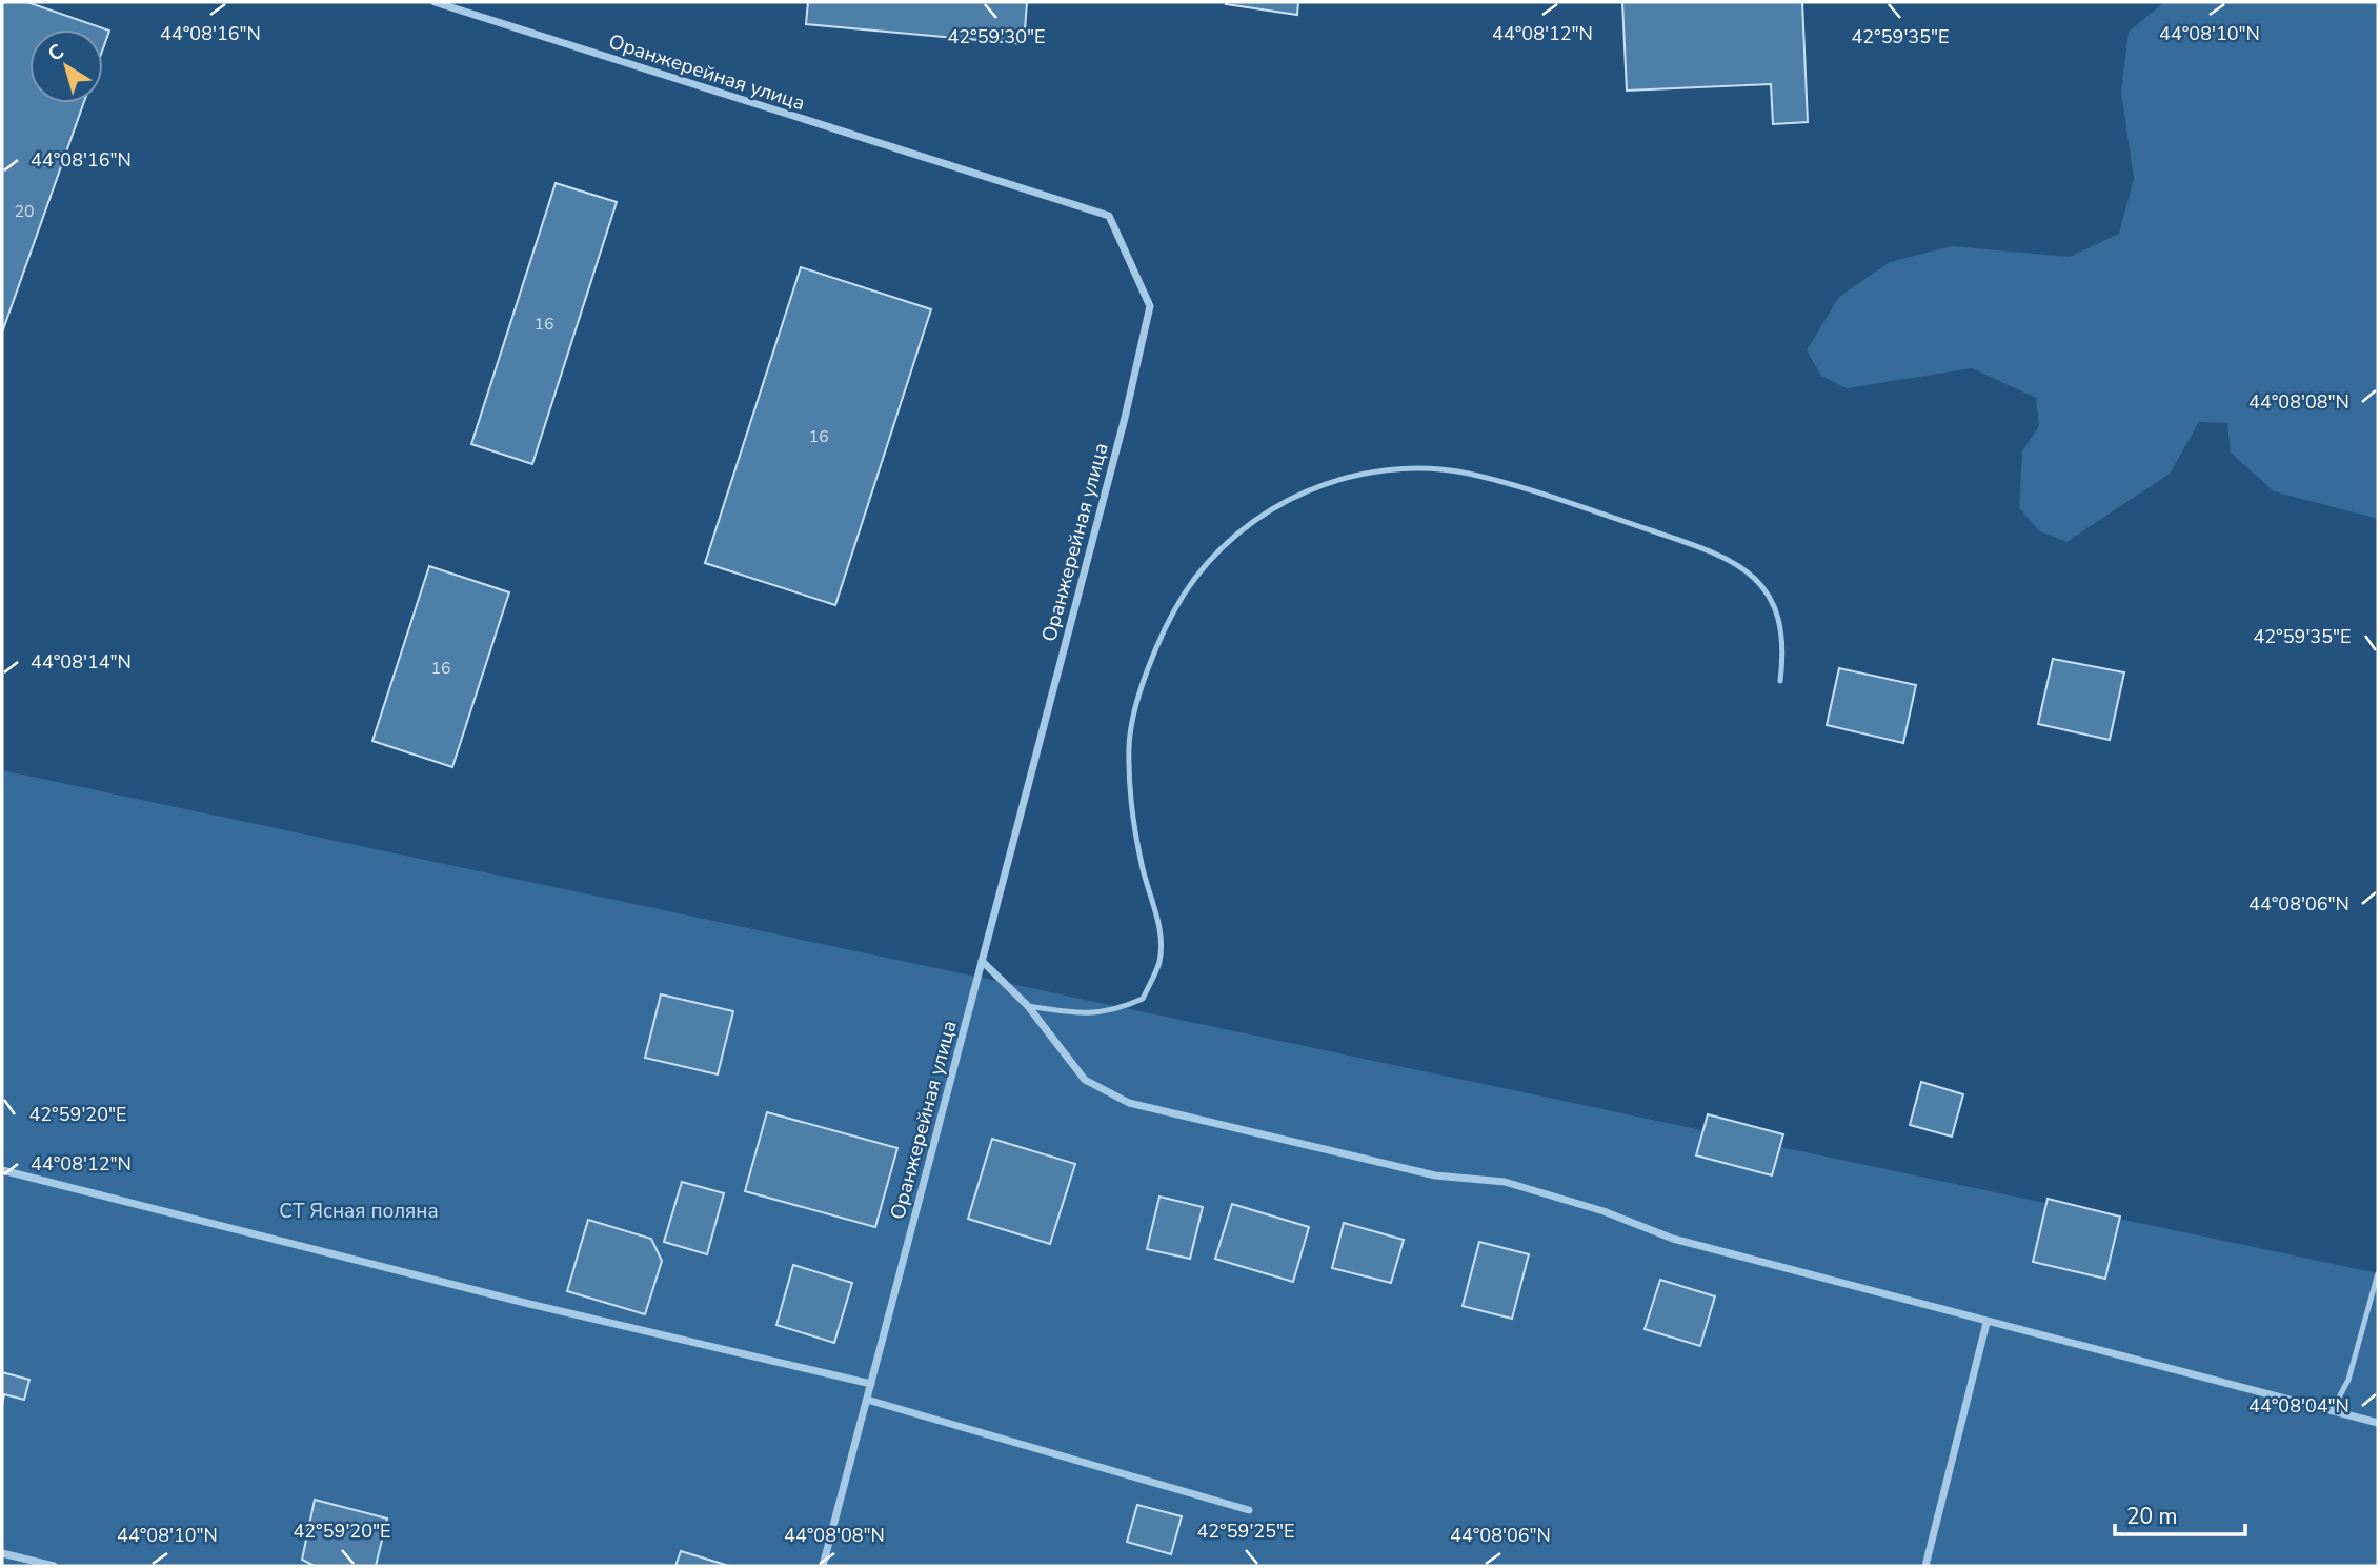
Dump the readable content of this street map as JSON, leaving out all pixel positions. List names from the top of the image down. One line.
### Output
{"streets":{"street":["Оранжерейная улица"]},"parks":["СТ Ясная поляна"],"house_numbers":["20","16","16","16"],"scale_bar":"20 m","north":"top left","coordinates":["44°08'16\"N","44°08'12\"N","44°08'10\"N","42°59'30\"E","42°59'35\"E","44°08'08\"N","44°08'14\"N","44°08'06\"N","42°59'20\"E","44°08'04\"N","42°59'25\"E"]}
